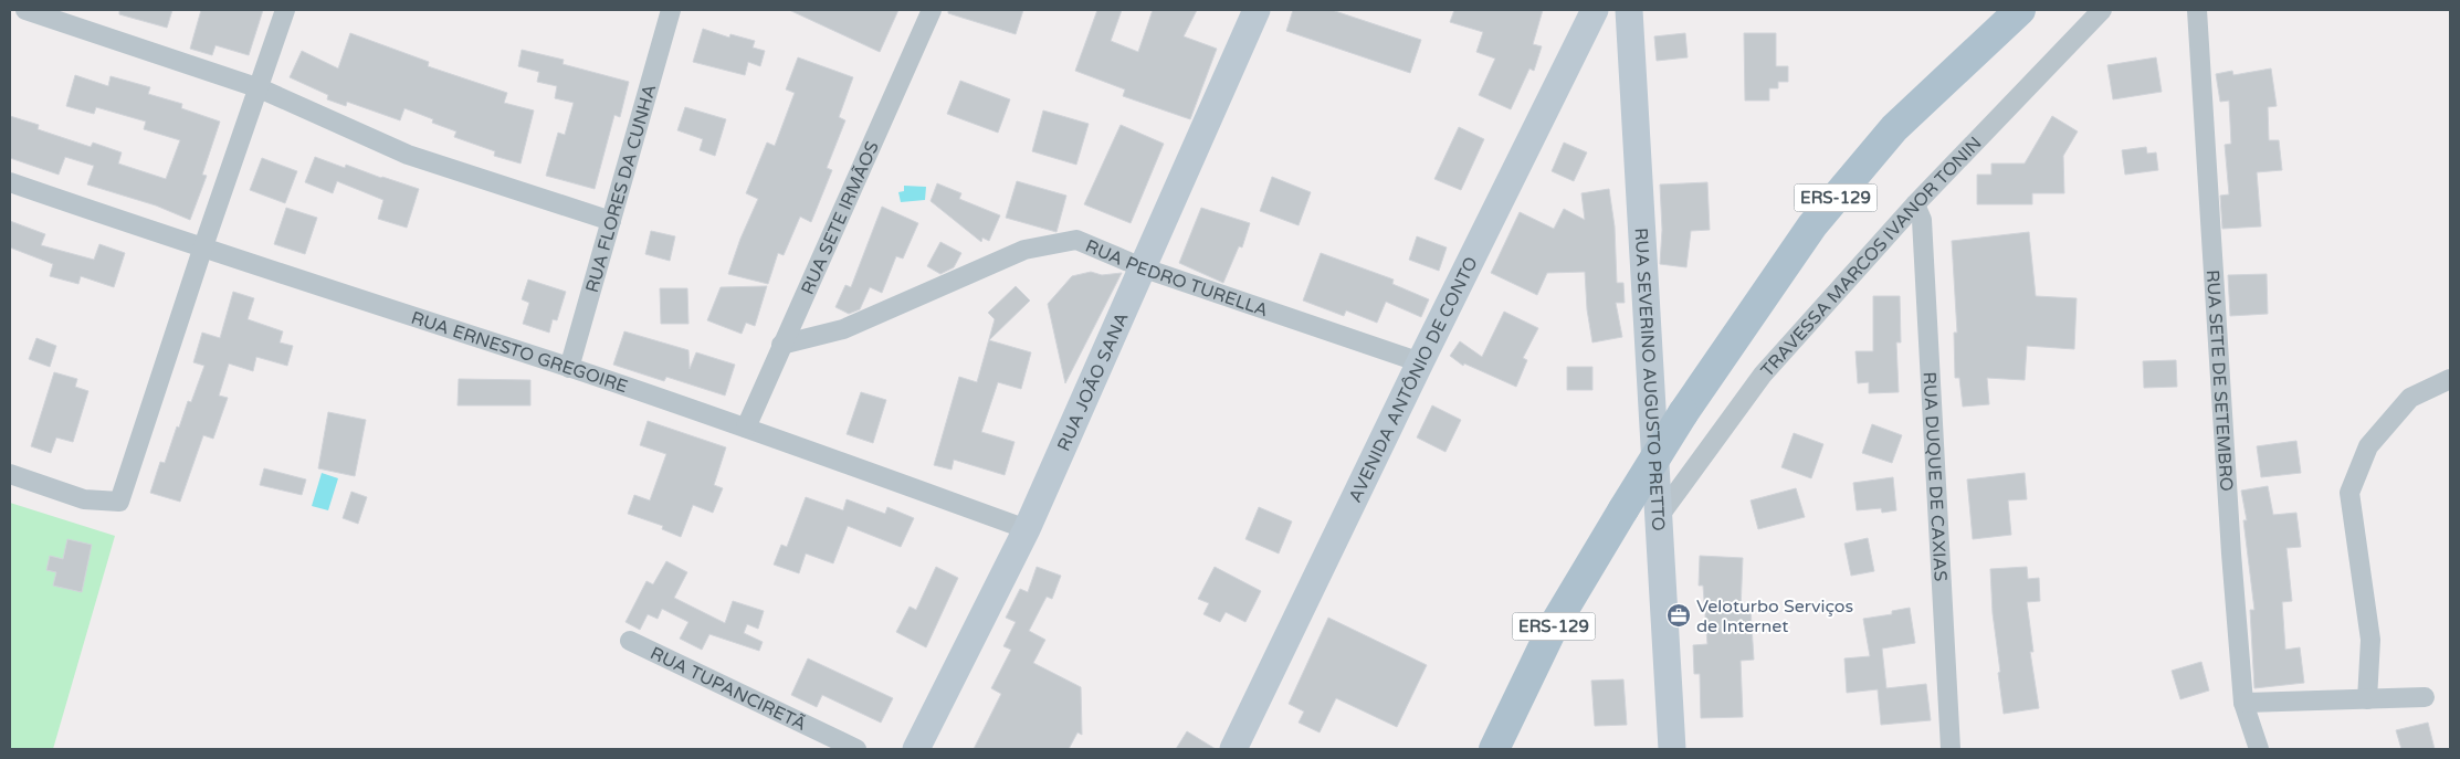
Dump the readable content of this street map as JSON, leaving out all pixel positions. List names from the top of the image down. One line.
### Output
{"streets":{"main road":["ERS-129"],"street":["RUA FLORES DA CUNHA","RUA SETE IRMÃOS","TRAVESSA MARCOS IVANOR TONIN","RUA PEDRO TURELLA","RUA ERNESTO GREGOIRE","AVENIDA ANTÔNIO DE CONTO","RUA SEVERINO AUGUSTO PRETTO","RUA JOÃO SANA","RUA SETE DE SETEMBRO","RUA DUQUE DE CAXIAS","RUA TUPANCIRETÃ"]},"crossings":[["RUA FLORES DA CUNHA","RUA ERNESTO GREGOIRE"],["RUA SETE IRMÃOS","RUA PEDRO TURELLA"],["RUA SETE IRMÃOS","RUA ERNESTO GREGOIRE"],["TRAVESSA MARCOS IVANOR TONIN","RUA SEVERINO AUGUSTO PRETTO"],["TRAVESSA MARCOS IVANOR TONIN","RUA DUQUE DE CAXIAS"],["RUA PEDRO TURELLA","AVENIDA ANTÔNIO DE CONTO"],["RUA PEDRO TURELLA","RUA JOÃO SANA"],["RUA ERNESTO GREGOIRE","RUA JOÃO SANA"]],"places":{"office":["Veloturbo Serviços de Internet"]}}
